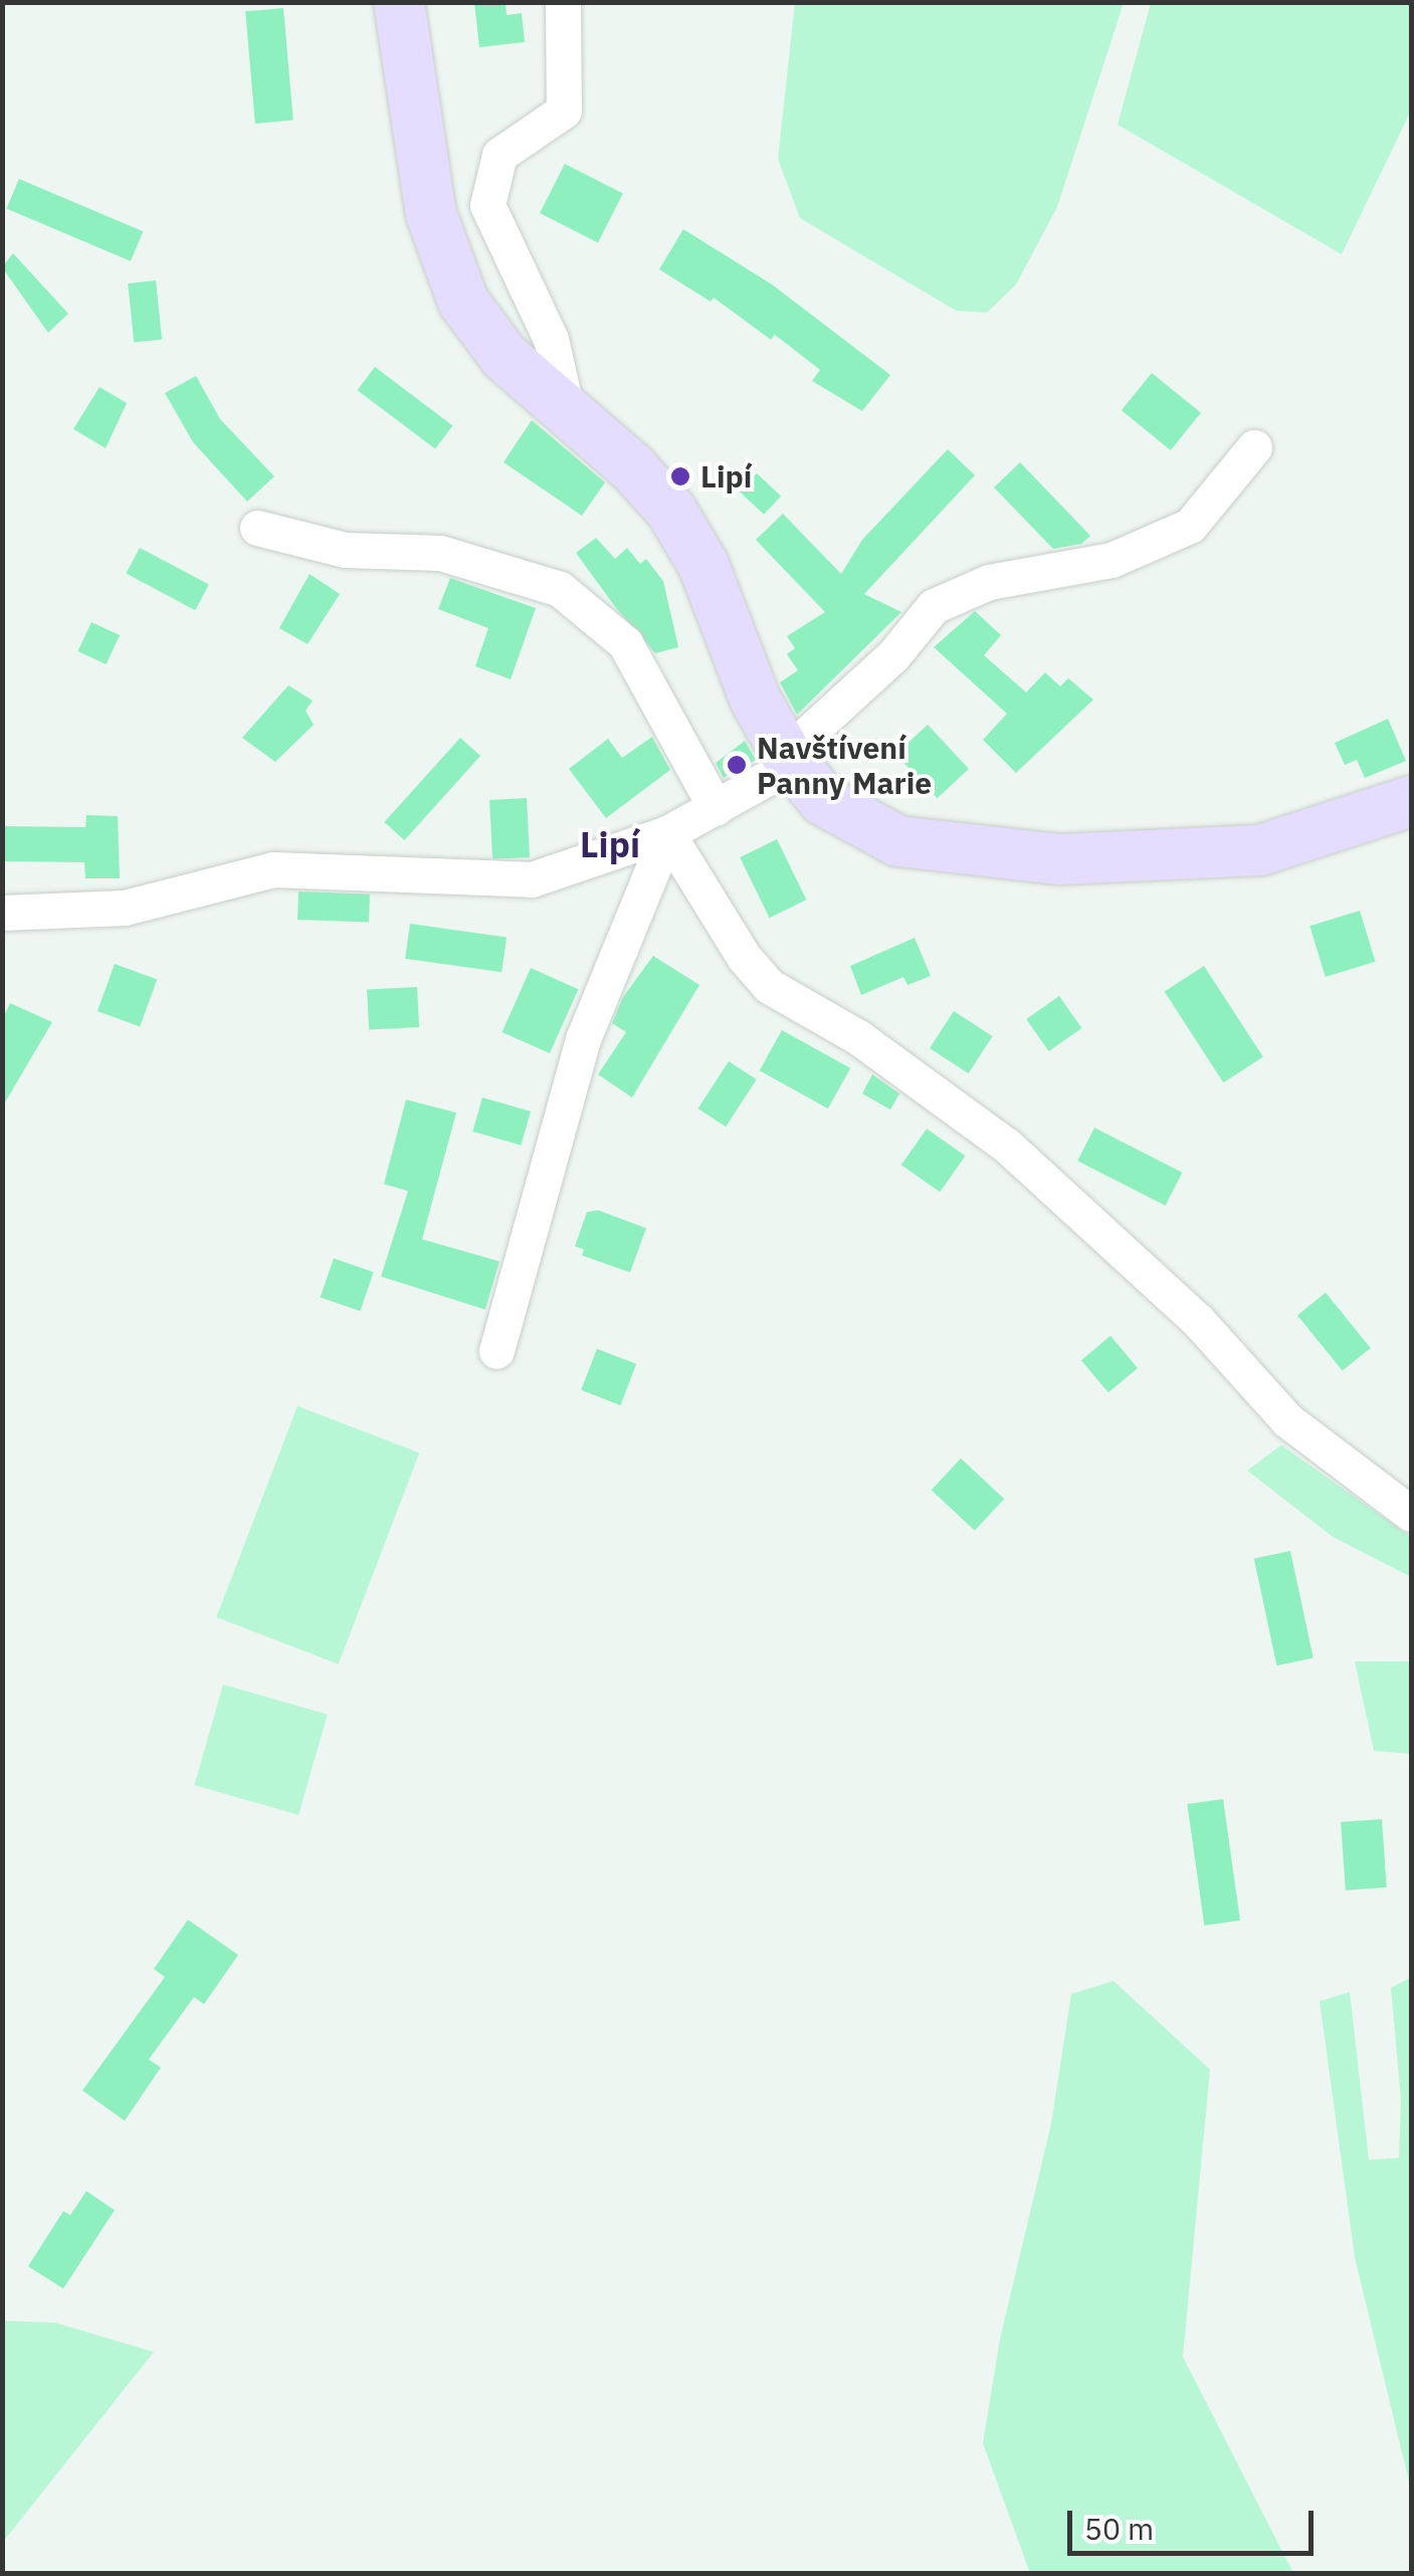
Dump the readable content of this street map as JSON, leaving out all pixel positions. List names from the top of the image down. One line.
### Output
{"districts":["Lipí"],"places":["Lipí","Navštívení Panny Marie"],"scale_bar":"50 m"}
